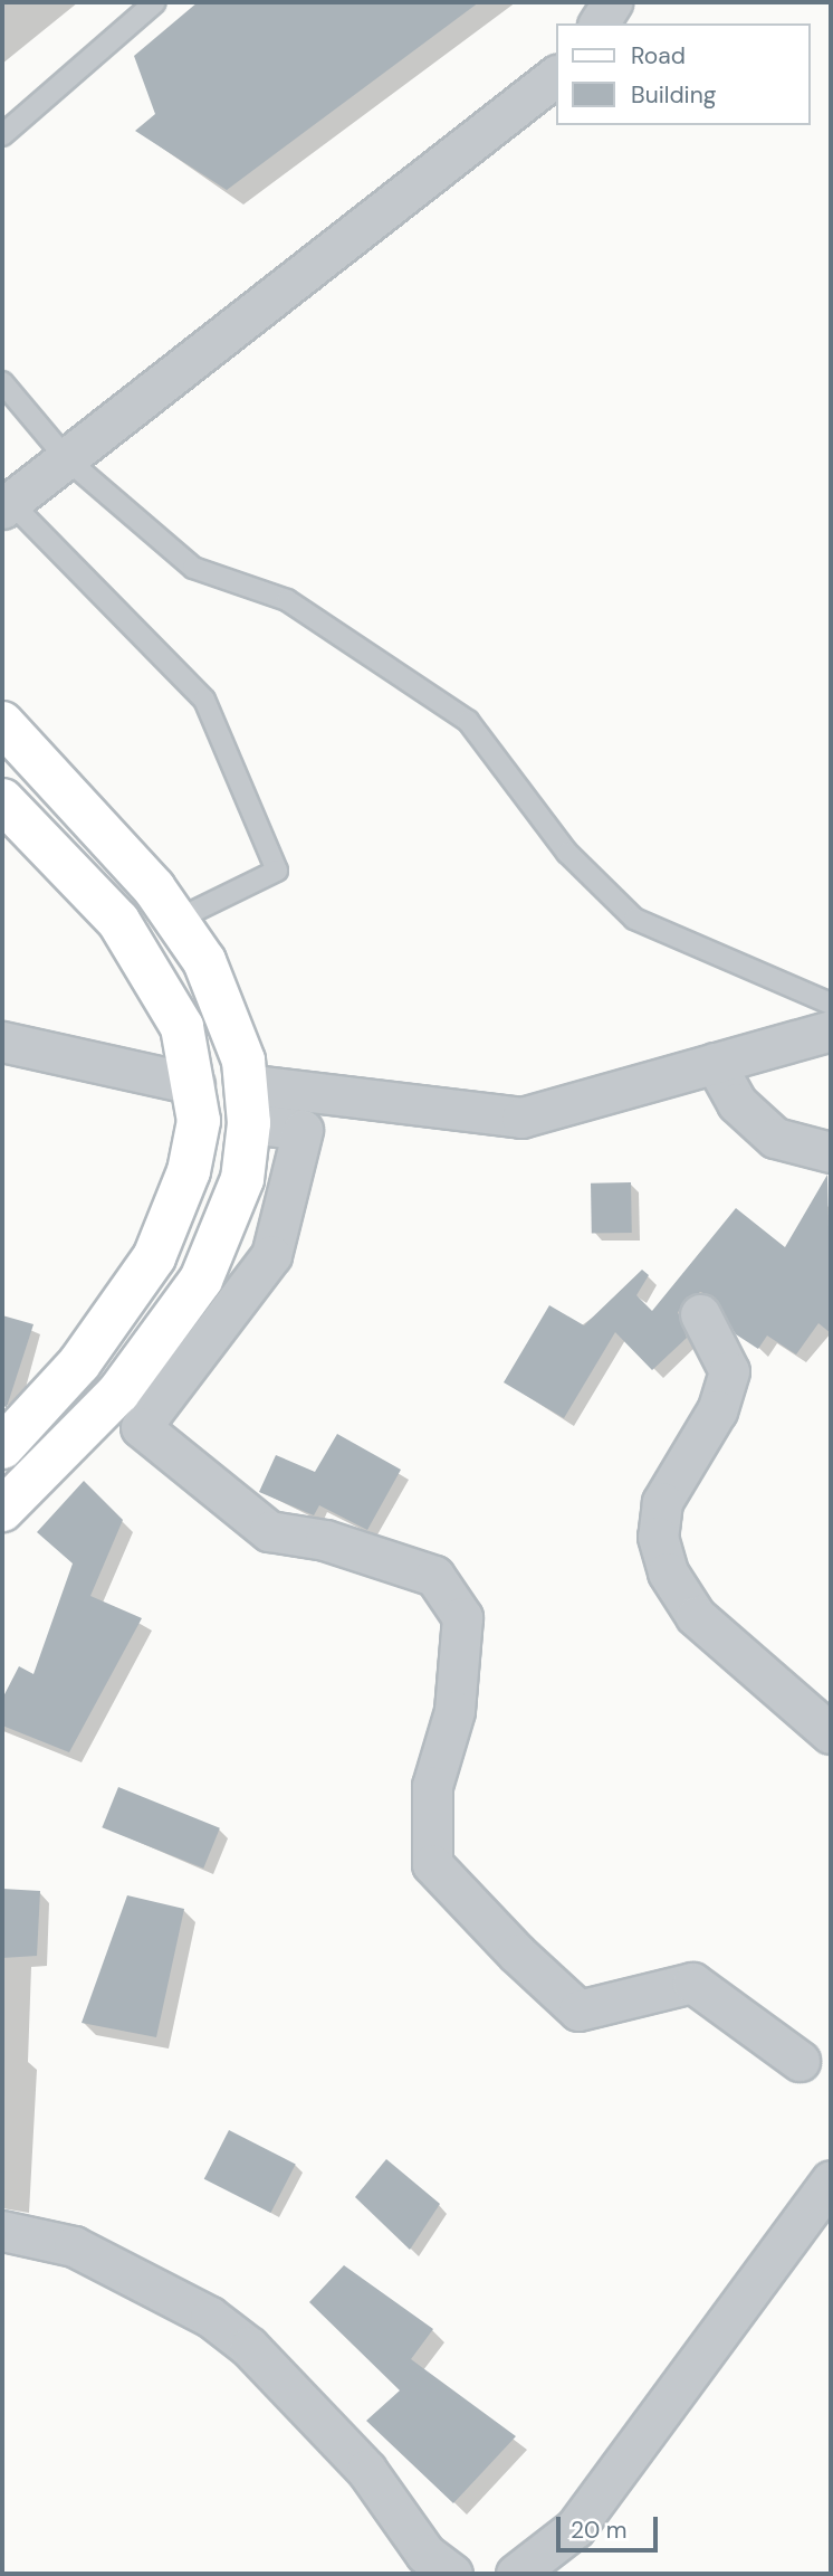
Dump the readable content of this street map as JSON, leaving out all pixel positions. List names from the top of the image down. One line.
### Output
{"legend":["Road","Building"],"scale_bar":"20 m"}
